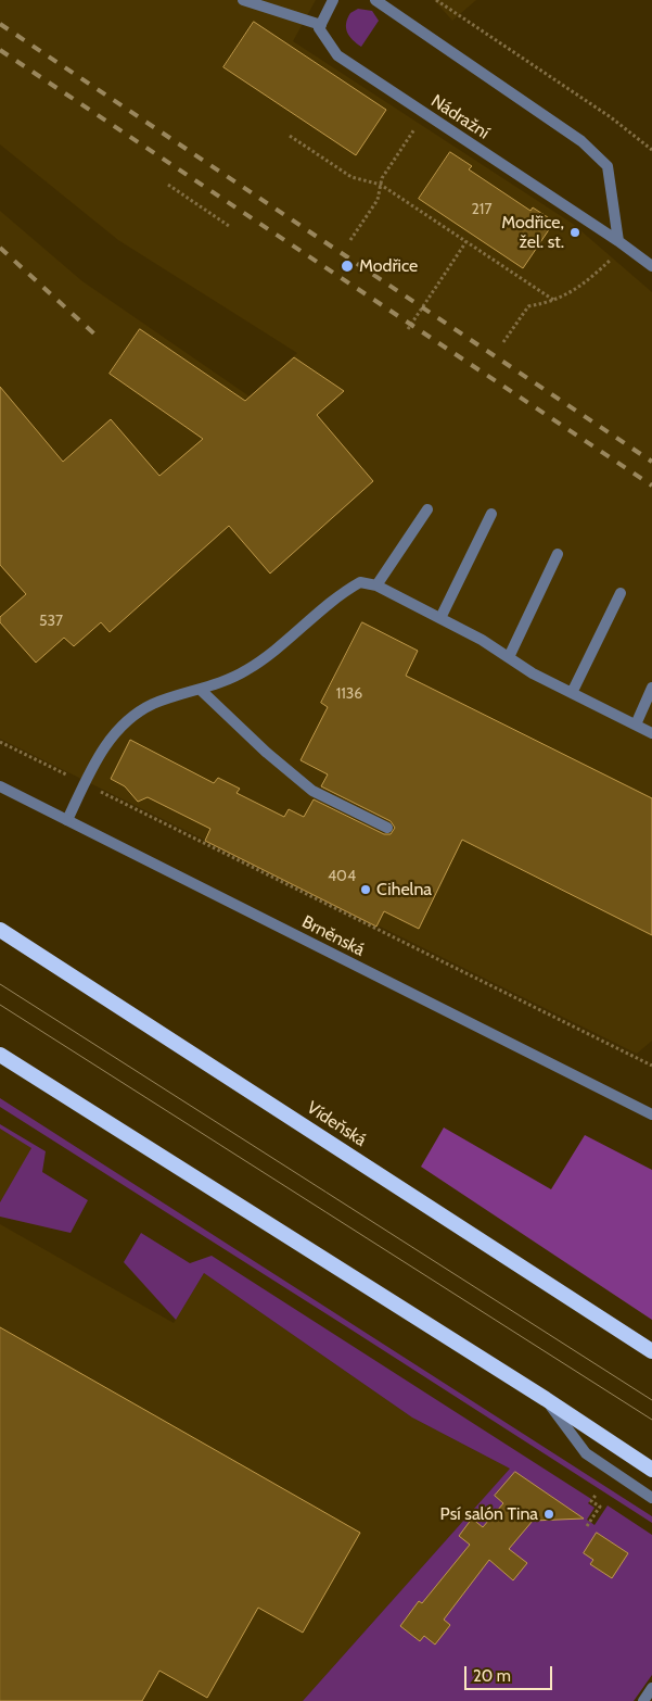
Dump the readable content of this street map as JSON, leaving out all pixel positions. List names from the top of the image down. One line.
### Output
{"streets":{"highway":["Vídeňská"],"street":["Nádražní","Brněnská"]},"places":["Modřice, žel. st.","Modřice","Cihelna","Psí salón Tina"],"house_numbers":["217","537","1136","404"],"scale_bar":"20 m"}
